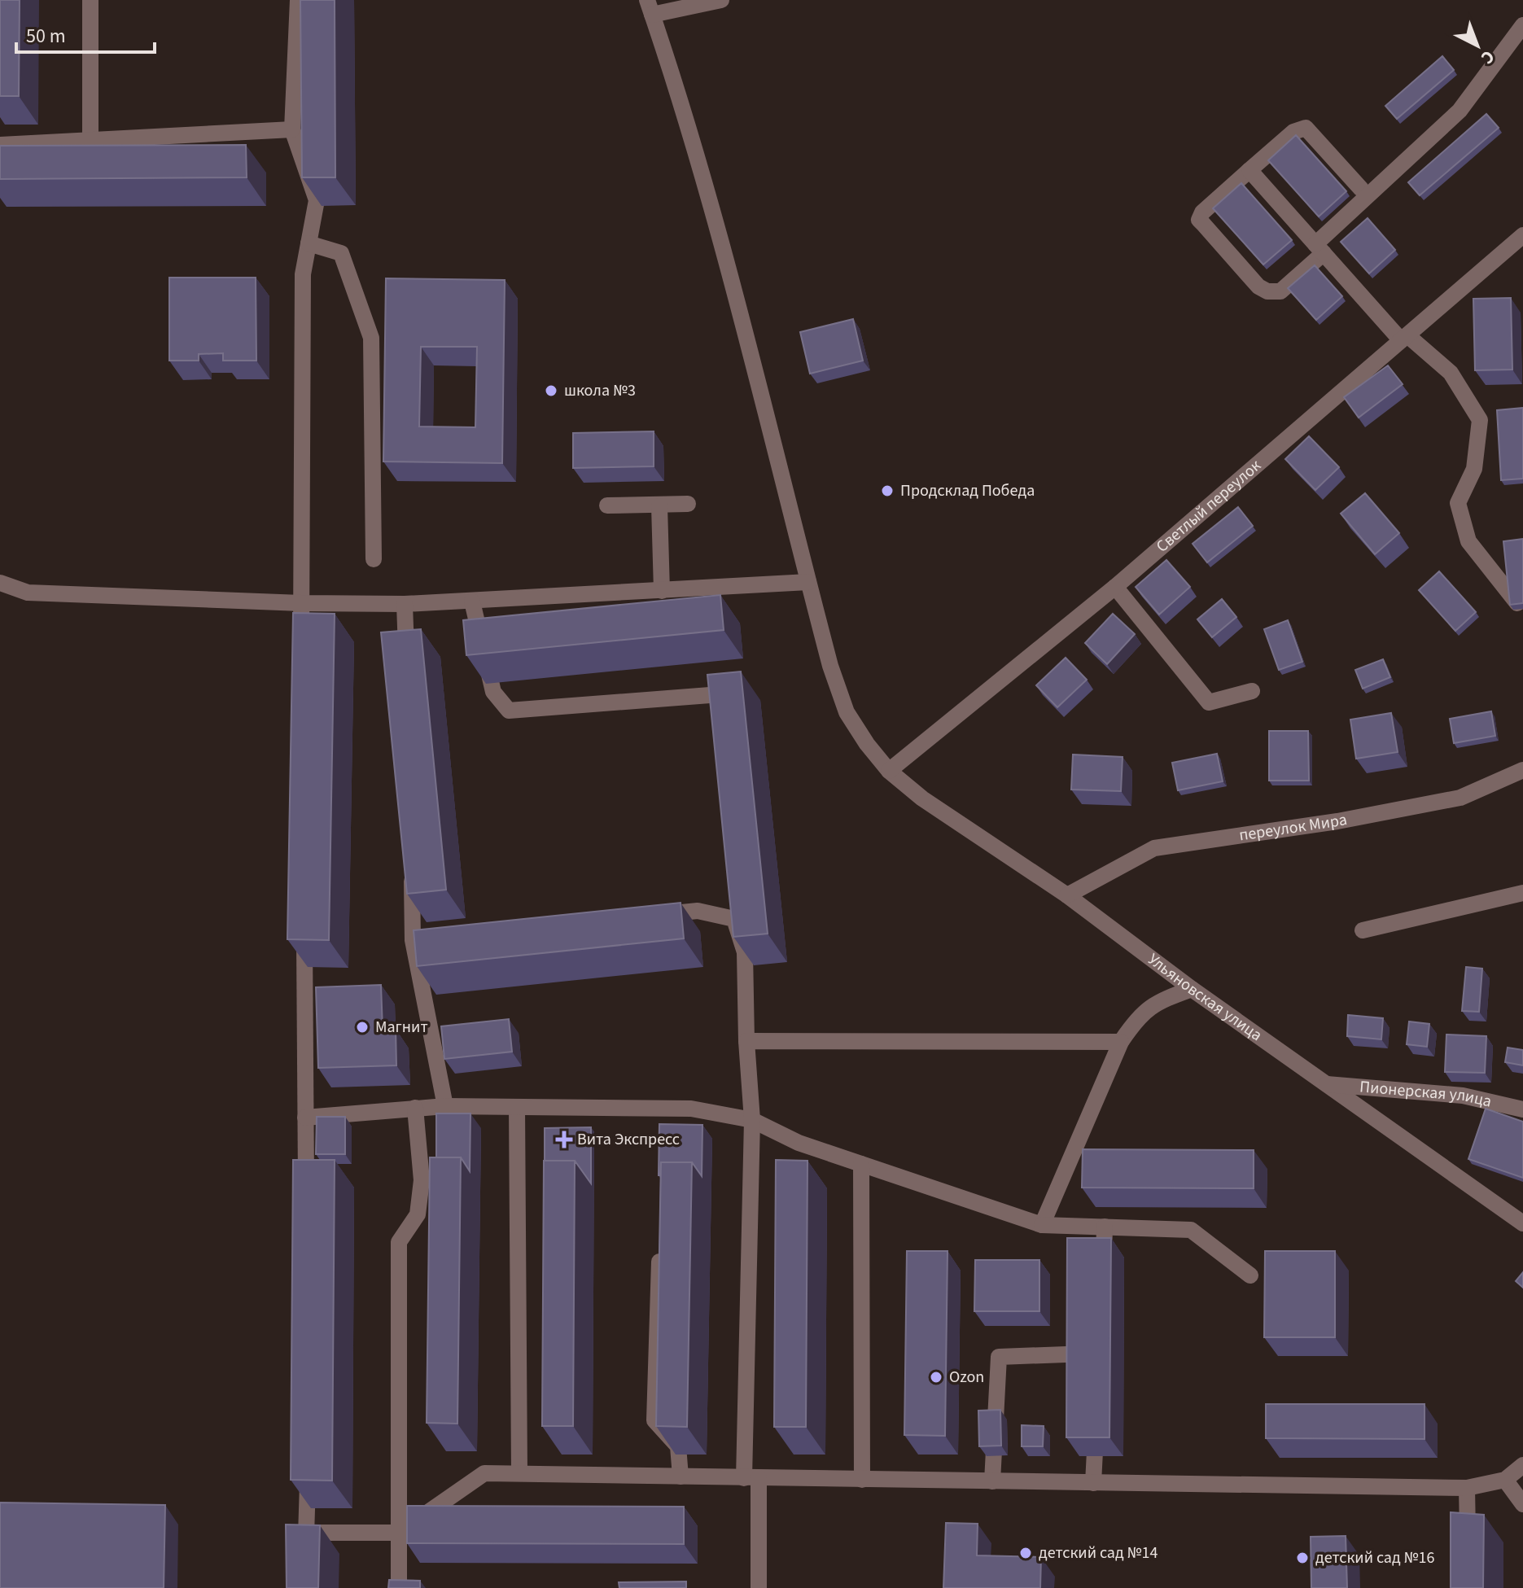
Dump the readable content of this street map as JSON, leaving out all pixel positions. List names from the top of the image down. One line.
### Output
{"streets":{"street":["Светлый переулок","переулок Мира","Ульяновская улица","Пионерская улица"]},"crossings":[["Светлый переулок","Ульяновская улица"],["переулок Мира","Ульяновская улица"],["Ульяновская улица","Пионерская улица"]],"places":{"other":["школа №3","Продсклад Победа","Магнит","Ozon","детский сад №14","детский сад №16"],"health":["Вита Экспресс"]},"scale_bar":"50 m","north":"bottom right"}
